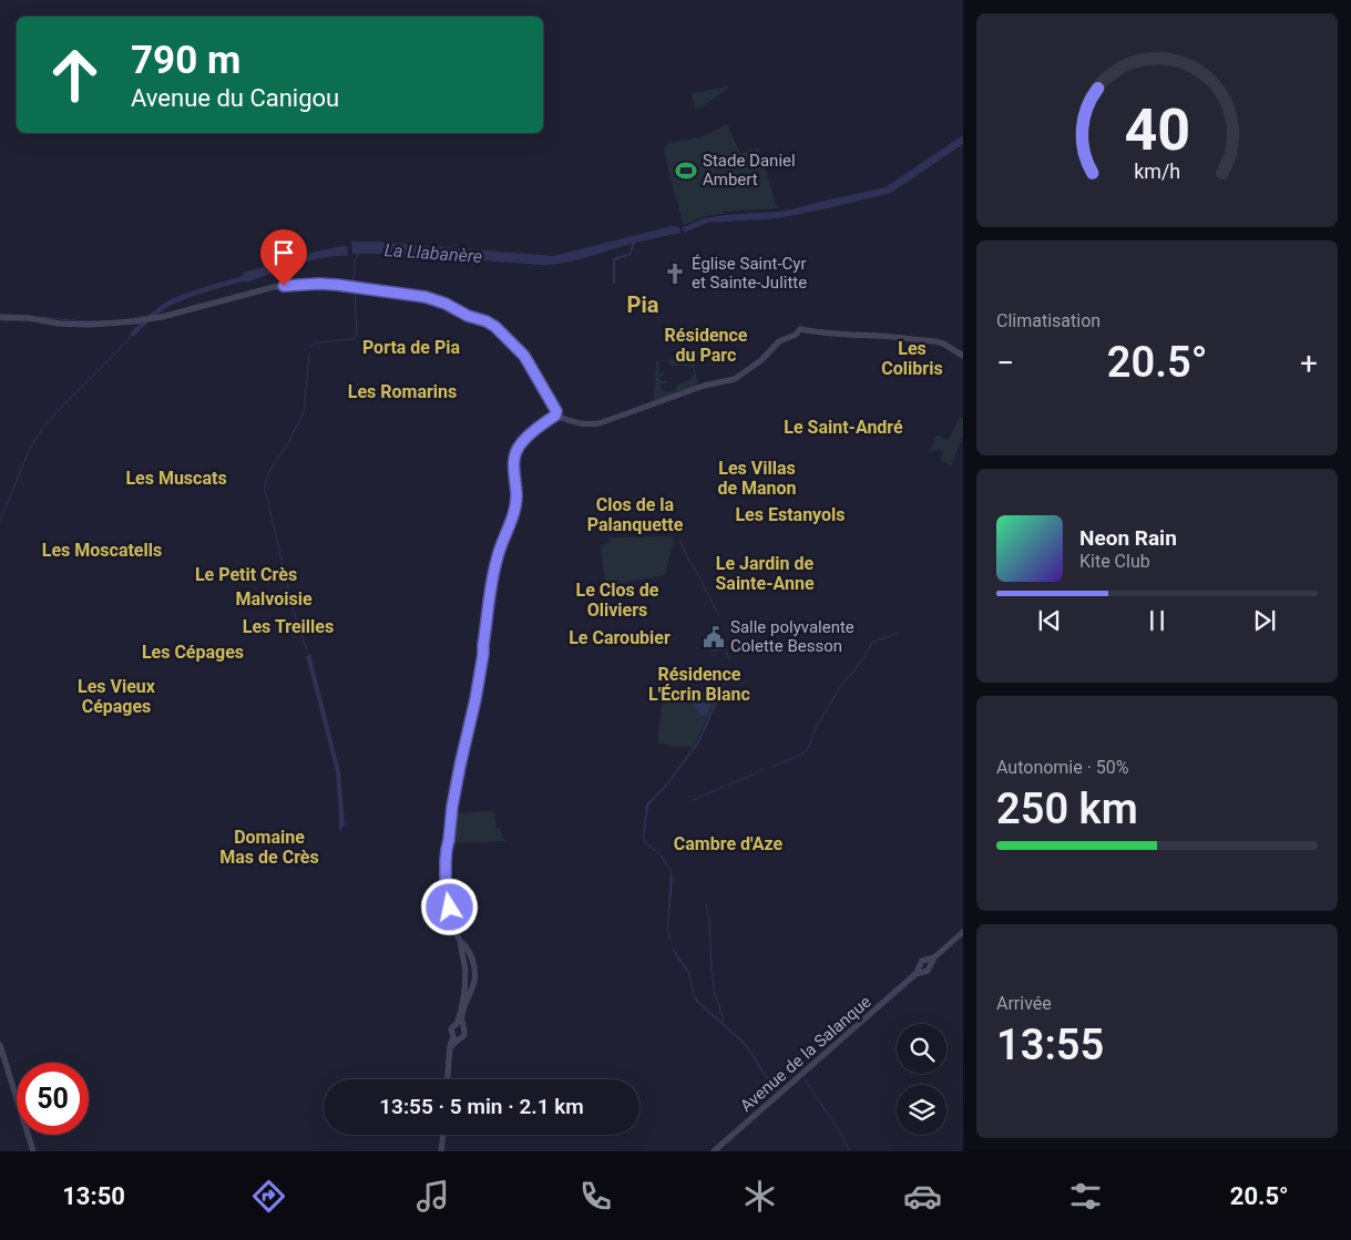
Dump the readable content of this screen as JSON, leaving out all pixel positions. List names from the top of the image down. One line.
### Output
{"streets":{"main road":["Avenue de la Salanque"]},"districts":["Pia","Résidence du Parc","Porta de Pia","Les Colibris","Les Romarins","Le Saint-André","Les Villas de Manon","Les Muscats","Clos de la Palanquette","Les Estanyols","Les Moscatells","Le Jardin de Sainte-Anne","Le Petit Crès","Le Clos de Oliviers","Malvoisie","Les Treilles","Le Caroubier","Les Cépages","Résidence L'Écrin Blanc","Les Vieux Cépages","Domaine Mas de Crès","Cambre d'Aze"],"water":["La Llabanère"],"places":{"sports":["Stade Daniel Ambert"],"church":["Église Saint-Cyr et Sainte-Julitte"],"public building":["Salle polyvalente Colette Besson"]},"page":{"turn":["790 m","Avenue du Canigou"],"tile":["Climatisation",["Autonomie · 50%","250 km"],["Arrivée","13:55"]],"heat":["−","20.5°","+"],"song":["Neon Rain","Kite Club"],"limit":"50","trip":"13:55 · 5 min · 2.1 km","tabs":["13:50","20.5°"],"gauge":["40","km/h"]}}
